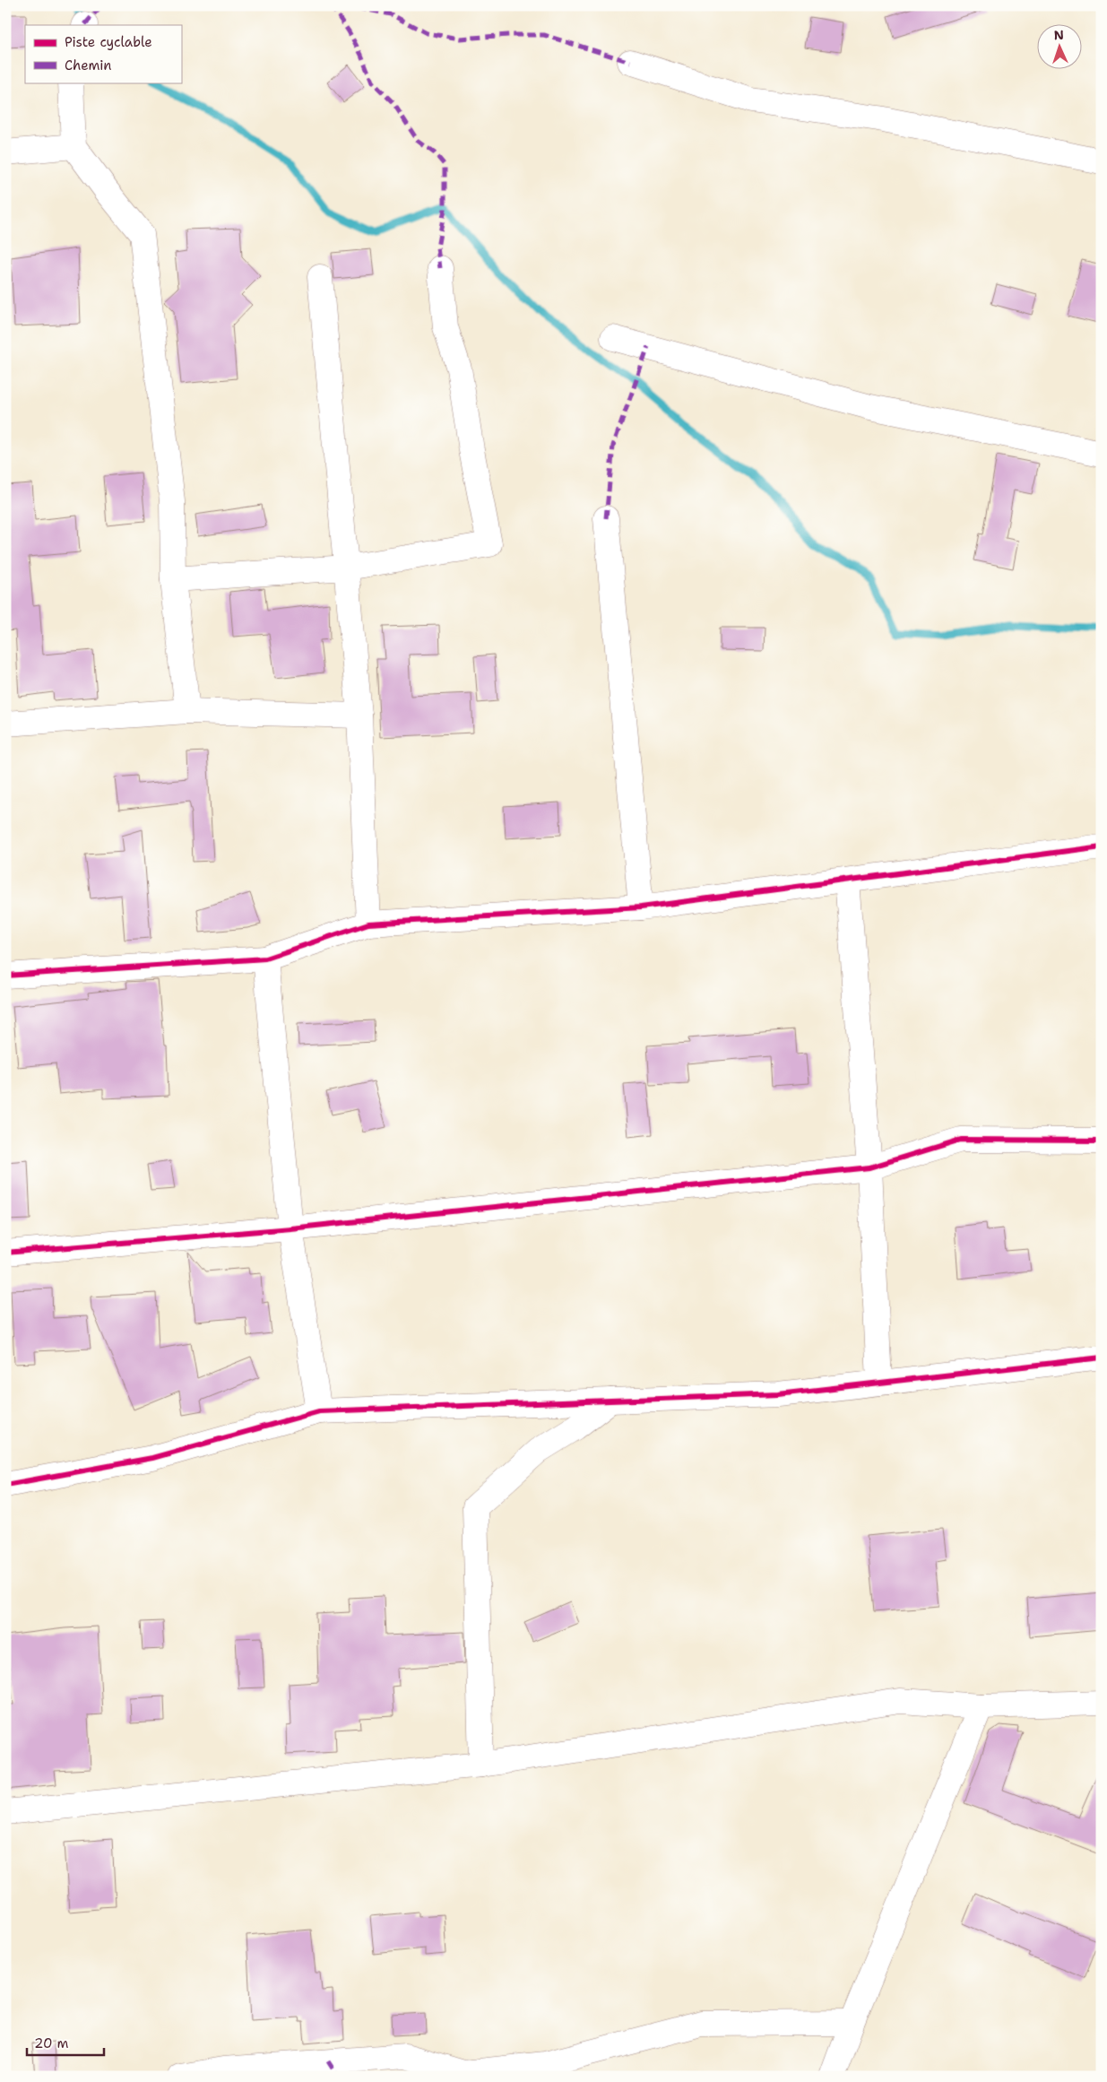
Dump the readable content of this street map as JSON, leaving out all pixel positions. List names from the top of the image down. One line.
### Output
{"legend":["Piste cyclable","Chemin"],"scale_bar":"20 m","north":"top"}
